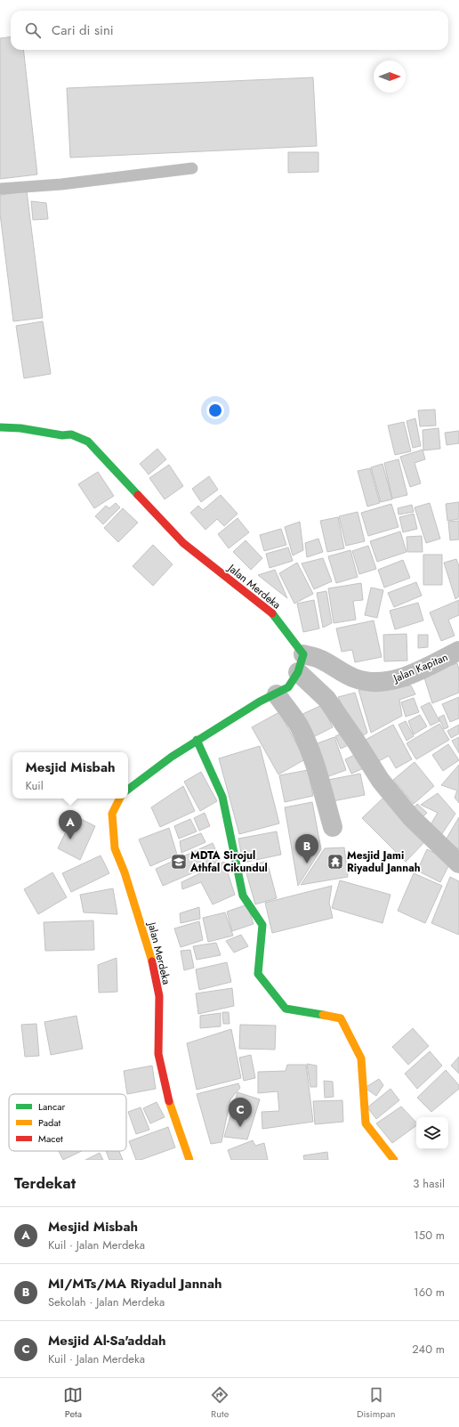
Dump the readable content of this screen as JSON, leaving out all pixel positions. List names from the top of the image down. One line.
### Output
{"streets":{"street":["Jalan Merdeka","Jalan Kapitan"]},"crossings":[["Jalan Merdeka","Jalan Kapitan"]],"places":{"school or university":["MDTA Sirojul Athfal Cikundul"],"temple":["Mesjid Jami Riyadul Jannah"]},"legend":["Lancar","Padat","Macet"],"north":"right","page":{"search":"Cari di sini","popup":["Mesjid Misbah","Kuil"],"pins":["A","B","C"],"heading":["Terdekat","3 hasil"],"list":[{"mark":"A","name":"Mesjid Misbah","note":"Kuil · Jalan Merdeka","value":"150 m"},{"mark":"B","name":"MI/MTs/MA Riyadul Jannah","note":"Sekolah · Jalan Merdeka","value":"160 m"},{"mark":"C","name":"Mesjid Al-Sa'addah","note":"Kuil · Jalan Merdeka","value":"240 m"}],"nav":["Peta","Rute","Disimpan"]}}
